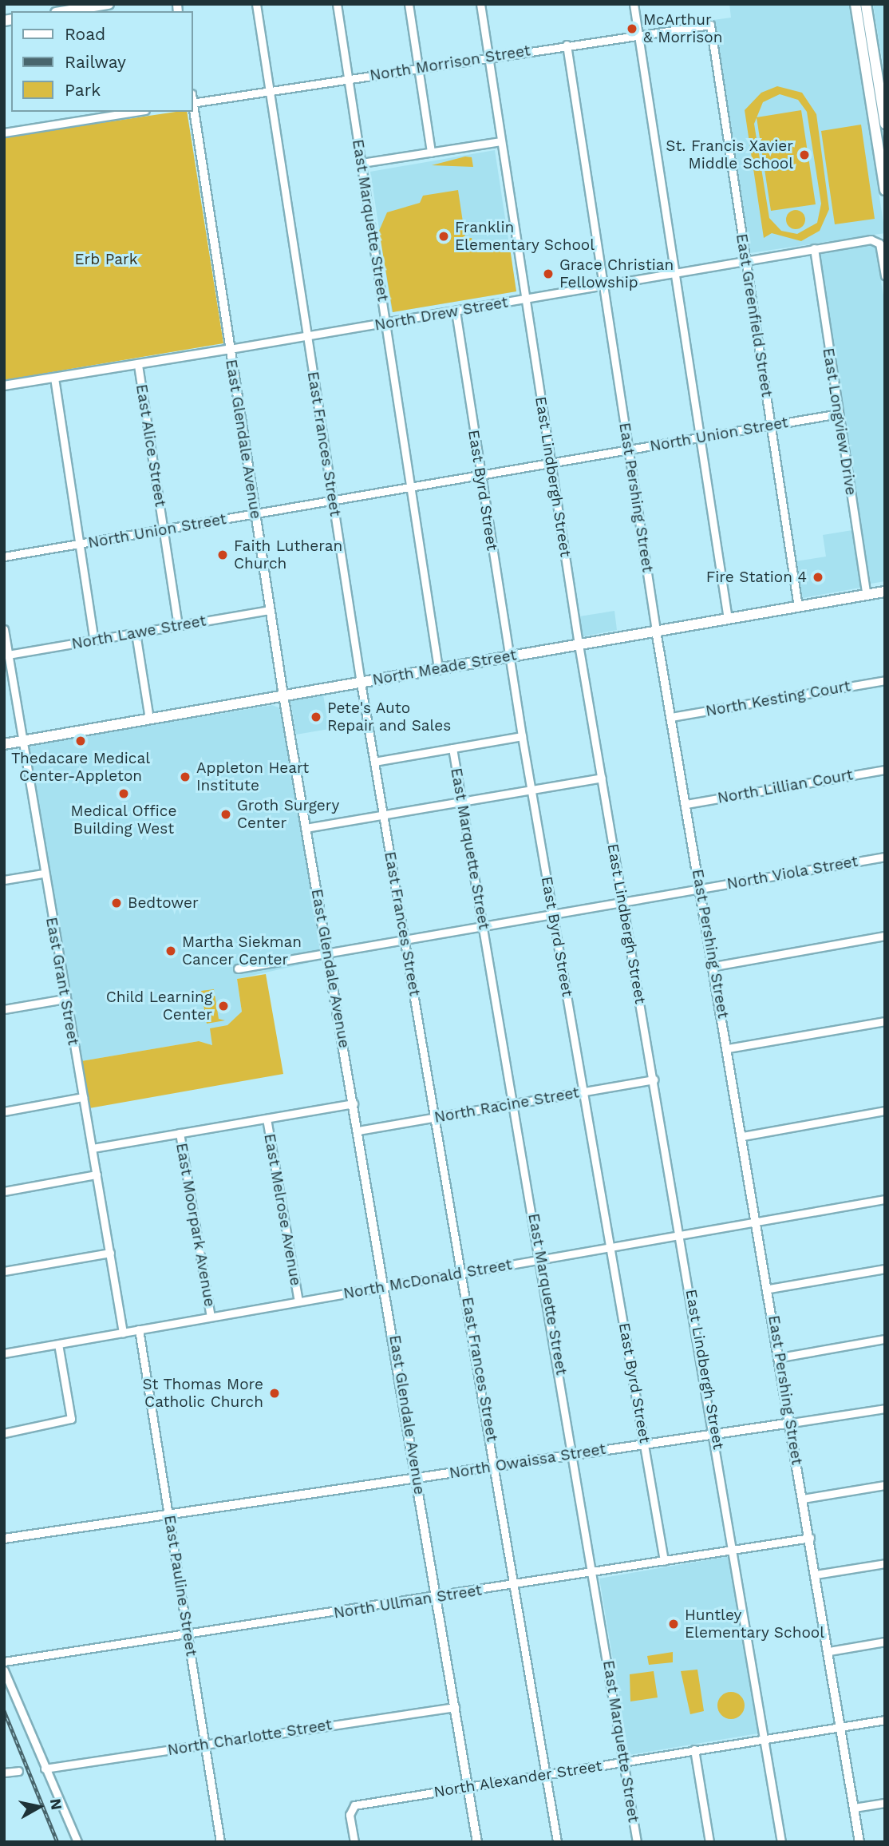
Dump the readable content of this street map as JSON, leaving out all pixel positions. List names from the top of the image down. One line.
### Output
{"streets":{"main road":["North Meade Street"],"street":["North Morrison Street","East Marquette Street","North Drew Street","East Greenfield Street","East Longview Drive","North Union Street","East Glendale Avenue","East Frances Street","East Alice Street","East Lindbergh Street","East Byrd Street","East Pershing Street","North Lawe Street","North Kesting Court","North Lillian Court","North Viola Street","East Grant Street","North Racine Street","East Melrose Avenue","East Moorpark Avenue","North McDonald Street","North Owaissa Street","East Pauline Street","North Ullman Street","North Charlotte Street","North Alexander Street"]},"crossings":[["North Morrison Street","East Marquette Street"],["North Morrison Street","East Greenfield Street"],["North Morrison Street","East Frances Street"],["North Morrison Street","East Lindbergh Street"],["North Morrison Street","East Pershing Street"],["East Marquette Street","North Drew Street"],["East Marquette Street","North Union Street"],["East Marquette Street","North Meade Street"],["East Marquette Street","North Viola Street"],["East Marquette Street","North Racine Street"],["East Marquette Street","North McDonald Street"],["East Marquette Street","North Owaissa Street"],["East Marquette Street","North Ullman Street"],["East Marquette Street","North Alexander Street"],["North Drew Street","East Greenfield Street"],["North Drew Street","East Longview Drive"],["North Drew Street","East Glendale Avenue"],["North Drew Street","East Frances Street"],["North Drew Street","East Alice Street"],["North Drew Street","East Lindbergh Street"],["North Drew Street","East Byrd Street"],["North Drew Street","East Pershing Street"],["East Greenfield Street","North Union Street"],["East Greenfield Street","North Meade Street"],["East Longview Drive","North Union Street"],["East Longview Drive","North Meade Street"],["North Union Street","East Glendale Avenue"],["North Union Street","East Frances Street"],["North Union Street","East Alice Street"],["North Union Street","East Lindbergh Street"],["North Union Street","East Byrd Street"],["North Union Street","East Pershing Street"],["East Glendale Avenue","North Lawe Street"],["East Glendale Avenue","North Meade Street"],["East Glendale Avenue","North Viola Street"],["East Glendale Avenue","North Racine Street"],["East Glendale Avenue","North McDonald Street"],["East Glendale Avenue","North Owaissa Street"],["East Glendale Avenue","North Ullman Street"],["East Glendale Avenue","North Charlotte Street"],["East Glendale Avenue","North Alexander Street"],["East Frances Street","North Meade Street"],["East Frances Street","North Viola Street"],["East Frances Street","North Racine Street"],["East Frances Street","North McDonald Street"],["East Frances Street","North Owaissa Street"],["East Frances Street","North Ullman Street"],["East Frances Street","North Alexander Street"],["East Alice Street","North Lawe Street"],["East Lindbergh Street","North Meade Street"],["East Lindbergh Street","North Viola Street"],["East Lindbergh Street","North Racine Street"],["East Lindbergh Street","North McDonald Street"],["East Lindbergh Street","North Owaissa Street"],["East Lindbergh Street","North Ullman Street"],["East Lindbergh Street","North Alexander Street"],["East Byrd Street","North Meade Street"],["East Byrd Street","North Viola Street"],["East Byrd Street","North Racine Street"],["East Byrd Street","North McDonald Street"],["East Byrd Street","North Owaissa Street"],["East Byrd Street","North Ullman Street"],["East Pershing Street","North Meade Street"],["East Pershing Street","North Kesting Court"],["East Pershing Street","North Lillian Court"],["East Pershing Street","North Viola Street"],["East Pershing Street","North McDonald Street"],["East Pershing Street","North Owaissa Street"],["East Pershing Street","North Ullman Street"],["East Pershing Street","North Alexander Street"],["North Lawe Street","East Grant Street"],["North Meade Street","East Grant Street"],["East Grant Street","North McDonald Street"],["East Melrose Avenue","North McDonald Street"],["East Moorpark Avenue","North McDonald Street"],["North McDonald Street","East Pauline Street"],["North Owaissa Street","East Pauline Street"],["East Pauline Street","North Ullman Street"],["East Pauline Street","North Charlotte Street"]],"parks":["Erb Park"],"places":["McArthur & Morrison","St. Francis Xavier Middle School","Franklin Elementary School","Grace Christian Fellowship","Faith Lutheran Church","Fire Station 4","Pete's Auto Repair and Sales","Thedacare Medical Center-Appleton","Appleton Heart Institute","Medical Office Building West","Groth Surgery Center","Bedtower","Martha Siekman Cancer Center","Child Learning Center","St Thomas More Catholic Church","Huntley Elementary School"],"legend":["Road","Railway","Park"],"north":"right"}
